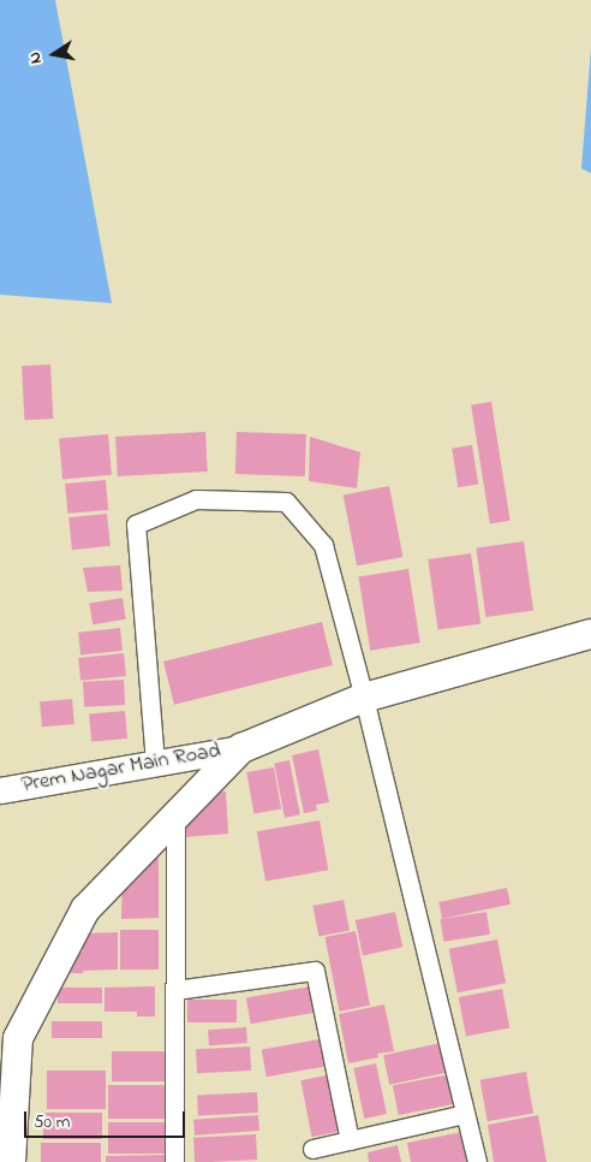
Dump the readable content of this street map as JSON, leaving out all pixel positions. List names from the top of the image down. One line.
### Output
{"streets":{"street":["Prem Nagar Main Road"]},"scale_bar":"50 m","north":"left"}
